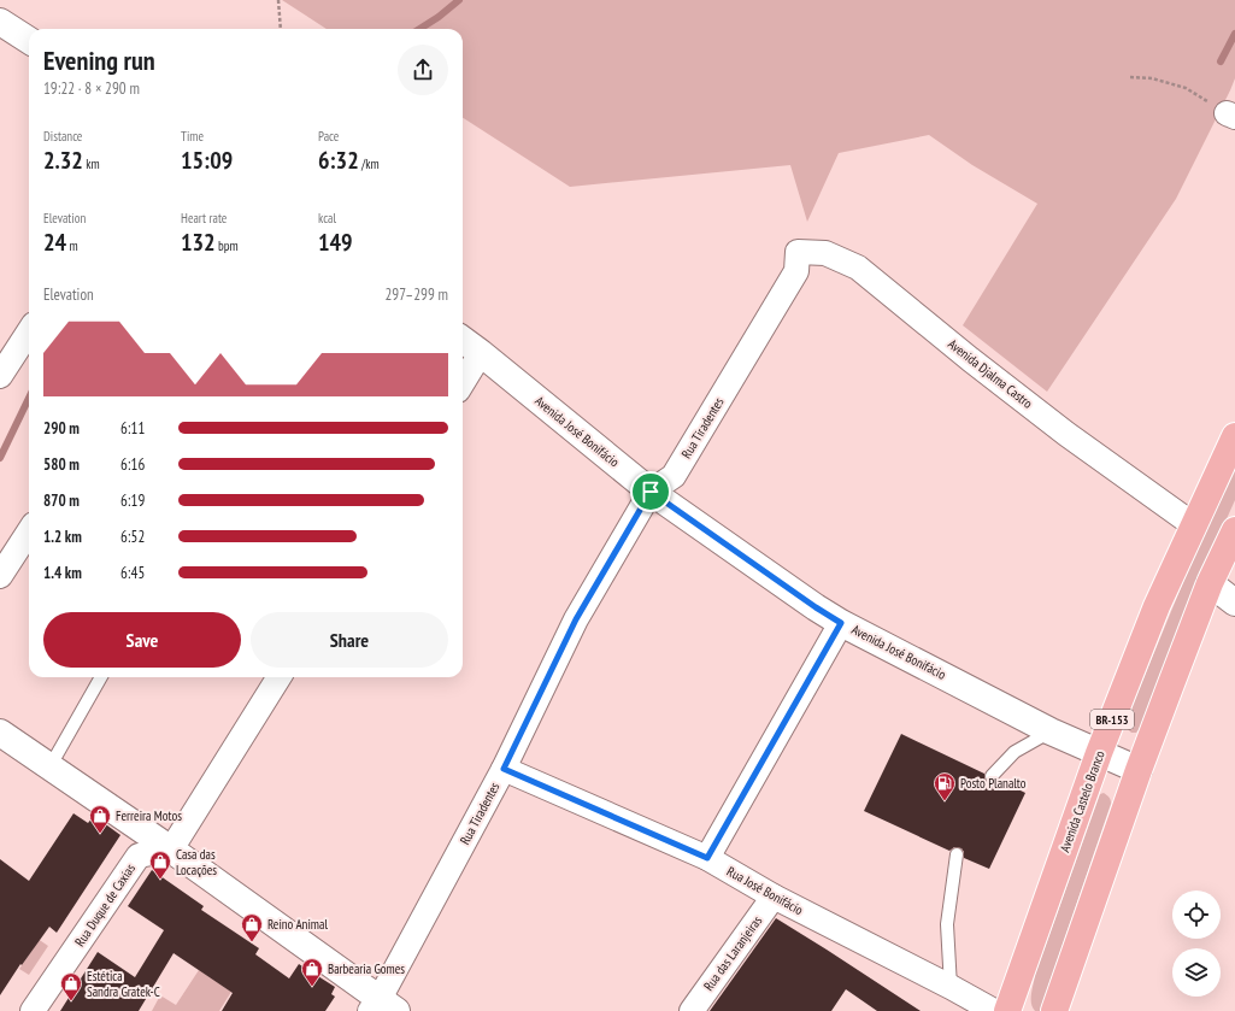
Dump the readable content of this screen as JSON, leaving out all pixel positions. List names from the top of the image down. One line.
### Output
{"streets":{"main road":["BR-153","Avenida Castelo Branco"],"street":["Avenida Djalma Castro","Rua Tiradentes","Avenida José Bonifácio","Rua José Bonifácio","Rua Duque de Caxias","Rua das Laranjeiras"]},"crossings":[["Avenida Djalma Castro","Rua Tiradentes"],["Avenida Djalma Castro","Avenida Castelo Branco"],["Rua Tiradentes","Avenida José Bonifácio"],["Rua Tiradentes","Rua José Bonifácio"],["Avenida José Bonifácio","BR-153"],["Avenida José Bonifácio","Avenida Castelo Branco"],["Rua José Bonifácio","Rua das Laranjeiras"]],"places":{"fuel station":["Posto Planalto"],"shop":["Ferreira Motos","Casa das Locações","Reino Animal","Barbearia Gomes","Estética Sandra Gratek-C"]},"page":{"heading":["Evening run","19:22 · 8 × 290 m"],"stats":[["Distance","2.32 km"],["Time","15:09"],["Pace","6:32 /km"],["Elevation","24 m"],["Heart rate","132 bpm"],["kcal","149"]],"chart":["Elevation","297–299 m"],"list":[{"name":"290 m","note":"6:11"},{"name":"580 m","note":"6:16"},{"name":"870 m","note":"6:19"},{"name":"1.2 km","note":"6:52"},{"name":"1.4 km","note":"6:45"}],"buttons":["Save","Share"]}}
